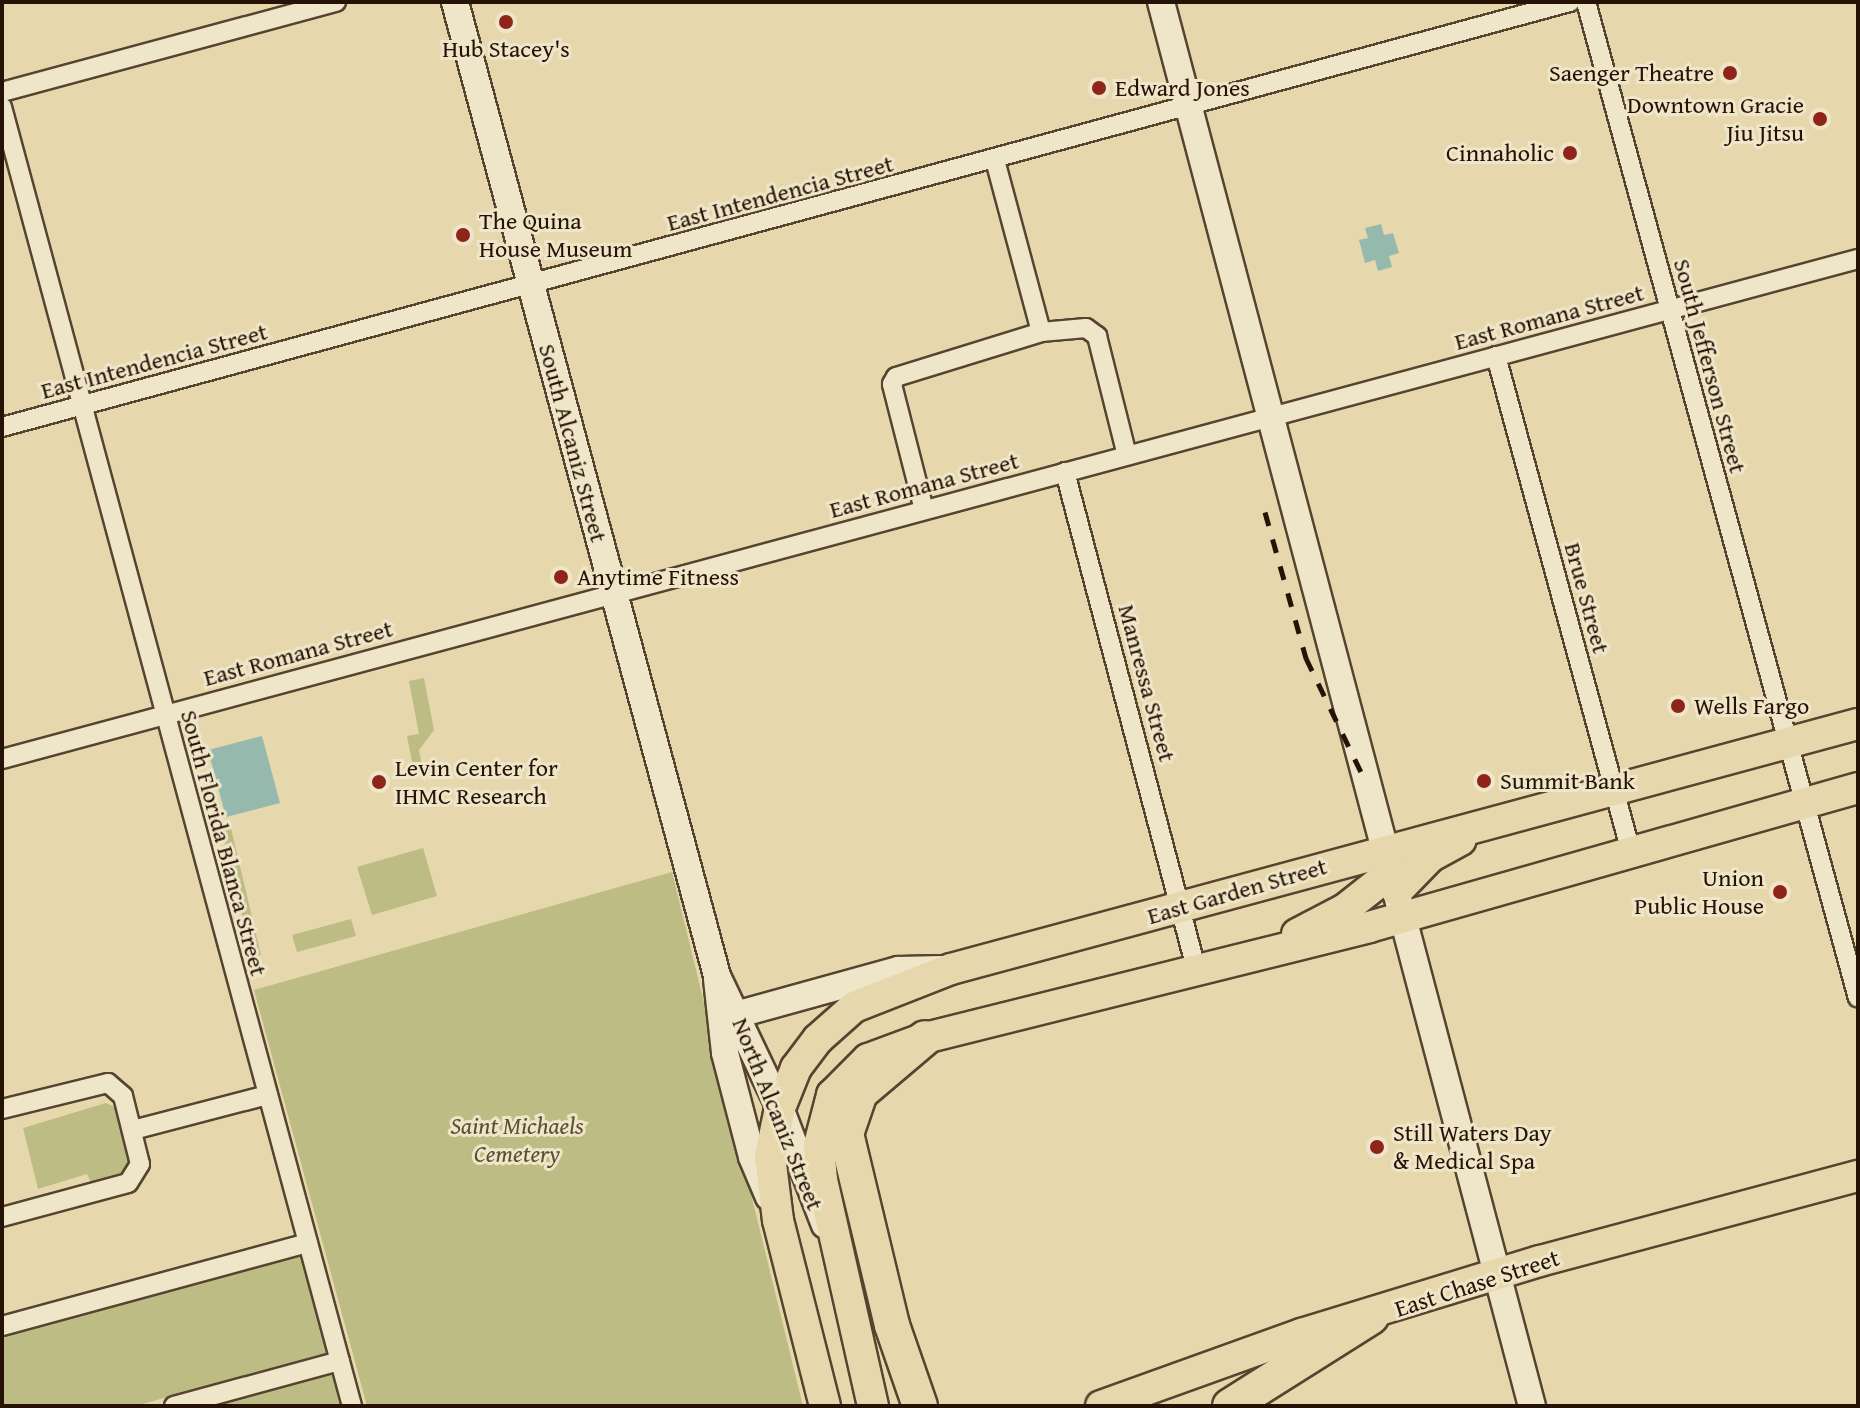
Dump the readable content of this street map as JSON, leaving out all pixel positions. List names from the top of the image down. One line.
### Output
{"streets":{"main road":["East Garden Street","North Alcaniz Street","East Chase Street"],"street":["East Intendencia Street","East Romana Street","South Jefferson Street","South Alcaniz Street","Brue Street","Manressa Street","South Florida Blanca Street"]},"crossings":[["East Intendencia Street","South Alcaniz Street"],["East Intendencia Street","South Florida Blanca Street"],["East Romana Street","South Jefferson Street"],["East Romana Street","South Alcaniz Street"],["East Romana Street","Brue Street"],["East Romana Street","Manressa Street"],["East Romana Street","South Florida Blanca Street"],["South Jefferson Street","East Garden Street"],["South Alcaniz Street","North Alcaniz Street"],["Brue Street","East Garden Street"],["Manressa Street","East Garden Street"],["East Garden Street","North Alcaniz Street"]],"parks":["Saint Michaels Cemetery"],"places":["Hub Stacey's","Saenger Theatre","Edward Jones","Downtown Gracie Jiu Jitsu","Cinnaholic","The Quina House Museum","Anytime Fitness","Wells Fargo","Summit Bank","Levin Center for IHMC Research","Union Public House","Still Waters Day & Medical Spa"]}
